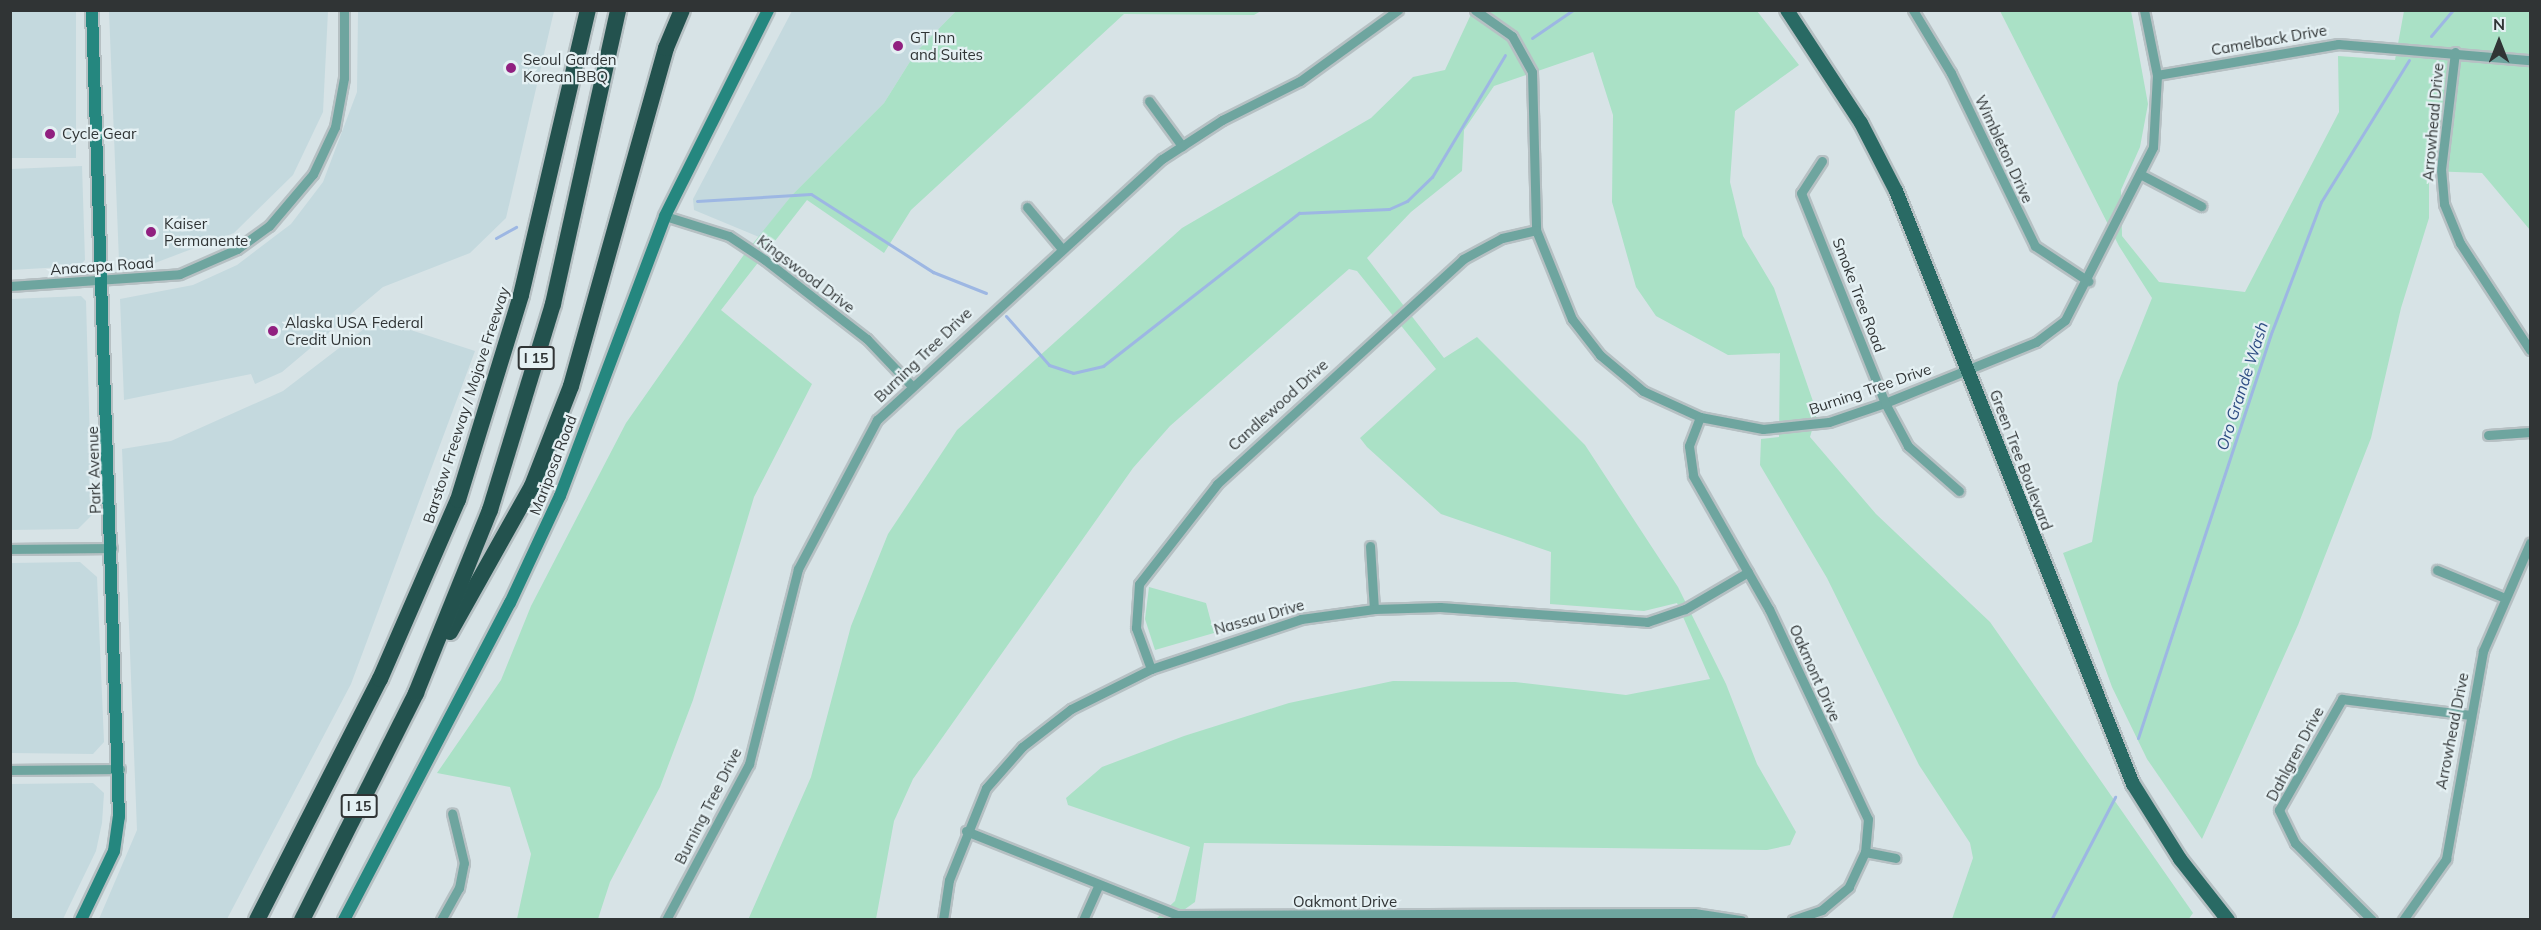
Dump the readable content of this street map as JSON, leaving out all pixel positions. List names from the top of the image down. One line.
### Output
{"streets":{"highway":["I 15","Barstow Freeway / Mojave Freeway"],"main road":["Green Tree Boulevard","Mariposa Road","Park Avenue"],"street":["Camelback Drive","Arrowhead Drive","Wimbleton Drive","Anacapa Road","Kingswood Drive","Smoke Tree Road","Burning Tree Drive","Candlewood Drive","Nassau Drive","Oakmont Drive","Dahlgren Drive"]},"crossings":[["Camelback Drive","Arrowhead Drive"],["Camelback Drive","Burning Tree Drive"],["Arrowhead Drive","Dahlgren Drive"],["Wimbleton Drive","Burning Tree Drive"],["Anacapa Road","Park Avenue"],["Kingswood Drive","Burning Tree Drive"],["Kingswood Drive","Mariposa Road"],["Smoke Tree Road","Burning Tree Drive"],["Burning Tree Drive","Candlewood Drive"],["Burning Tree Drive","Green Tree Boulevard"],["Burning Tree Drive","Oakmont Drive"],["Candlewood Drive","Nassau Drive"],["Nassau Drive","Oakmont Drive"]],"water":["Oro Grande Wash"],"places":["GT Inn and Suites","Seoul Garden Korean BBQ","Cycle Gear","Kaiser Permanente","Alaska USA Federal Credit Union"],"north":"top"}
